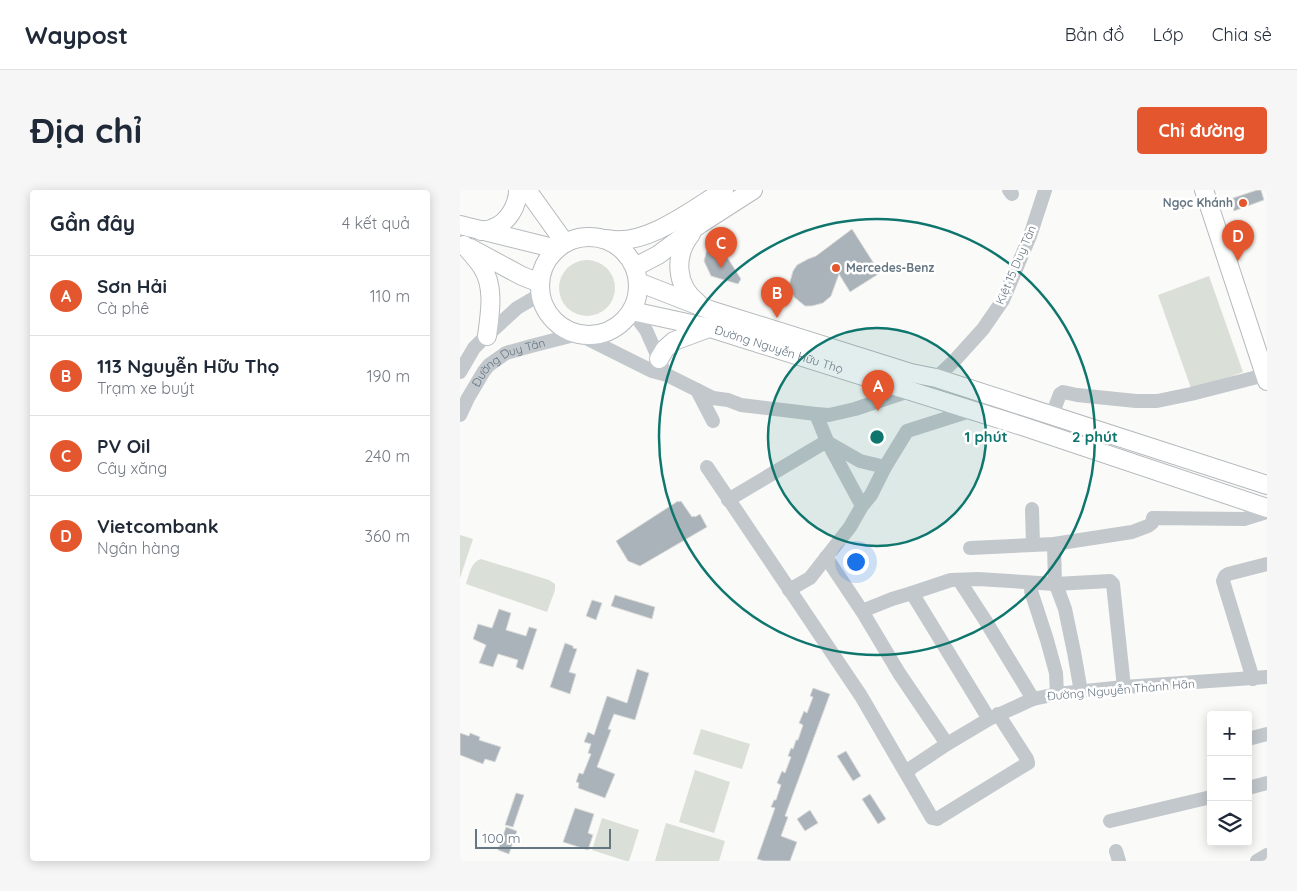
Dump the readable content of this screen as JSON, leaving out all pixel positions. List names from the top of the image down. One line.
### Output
{"streets":{"main road":["Đường Nguyễn Hữu Thọ"],"street":["Kiệt 15 Duy Tân","Đường Duy Tân","Đường Nguyễn Thành Hãn"]},"crossings":[["Kiệt 15 Duy Tân","Đường Nguyễn Hữu Thọ"],["Đường Nguyễn Hữu Thọ","Đường Duy Tân"]],"places":["Ngọc Khánh","Mercedes-Benz"],"scale_bar":"100 m","page":{"header":"Waypost","nav":["Bản đồ","Lớp","Chia sẻ"],"buttons":"Chỉ đường","title":"Địa chỉ","heading":["Gần đây","4 kết quả"],"pins":["D","C","B","A"],"list":[{"mark":"A","name":"Sơn Hải","note":"Cà phê","value":"110 m"},{"mark":"B","name":"113 Nguyễn Hữu Thọ","note":"Trạm xe buýt","value":"190 m"},{"mark":"C","name":"PV Oil","note":"Cây xăng","value":"240 m"},{"mark":"D","name":"Vietcombank","note":"Ngân hàng","value":"360 m"}],"map_buttons":["+","−"],"scale":"100 m"},"rings":["1 phút","2 phút"]}
